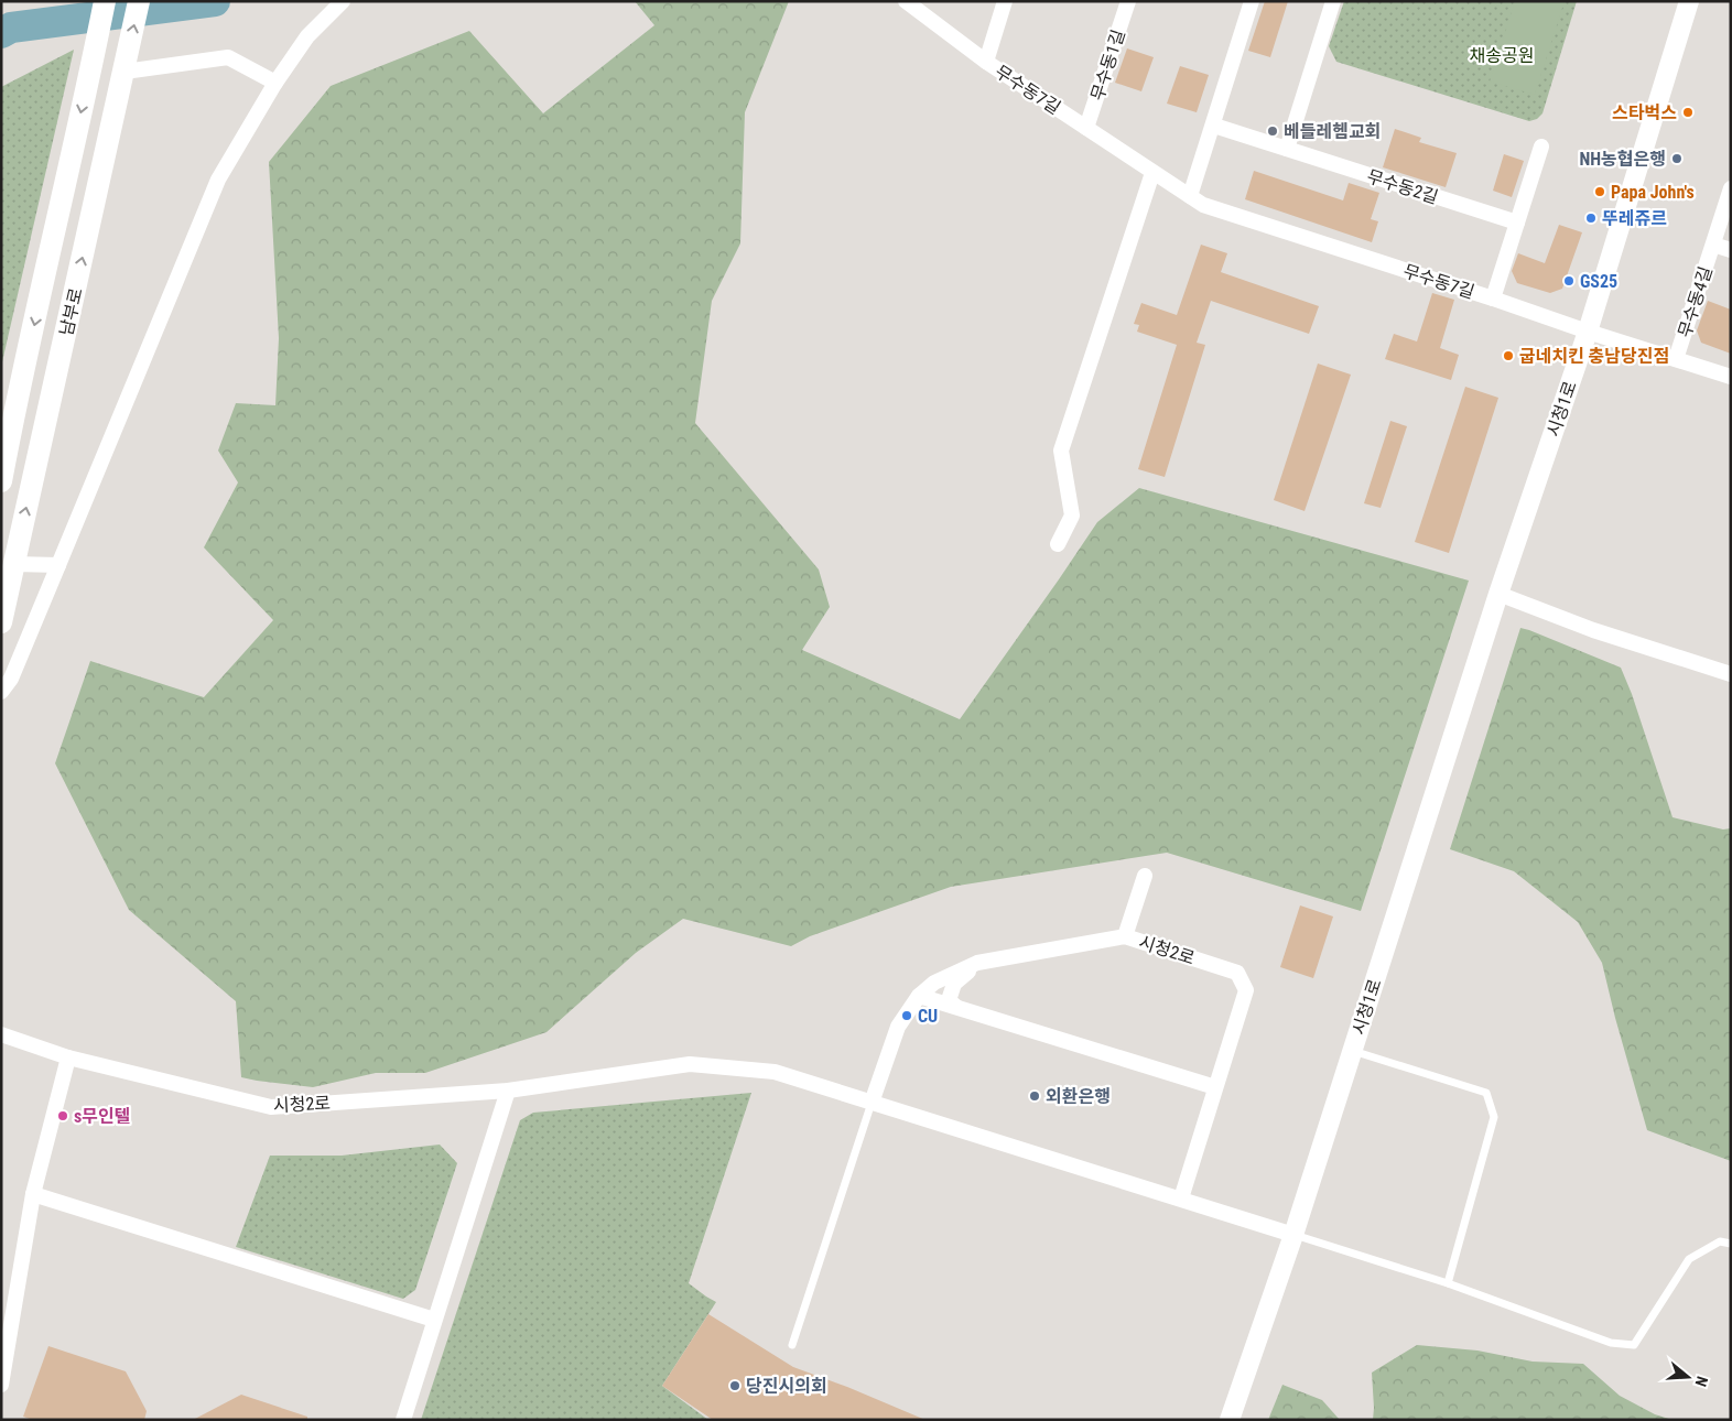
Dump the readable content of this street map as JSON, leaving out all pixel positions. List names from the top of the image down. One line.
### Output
{"streets":{"main road":["남부로"],"street":["무수동1길","무수동7길","무수동2길","무수동4길","시청1로","시청2로"]},"crossings":[["무수동1길","무수동7길"],["무수동7길","무수동4길"],["무수동7길","시청1로"],["시청1로","시청2로"]],"parks":["채송공원"],"places":["스타벅스","베들레헴교회","NH농협은행","Papa John's","뚜레쥬르","GS25","굽네치킨 충남당진점","CU","외환은행","s무인텔","당진시의회"],"north":"right"}
